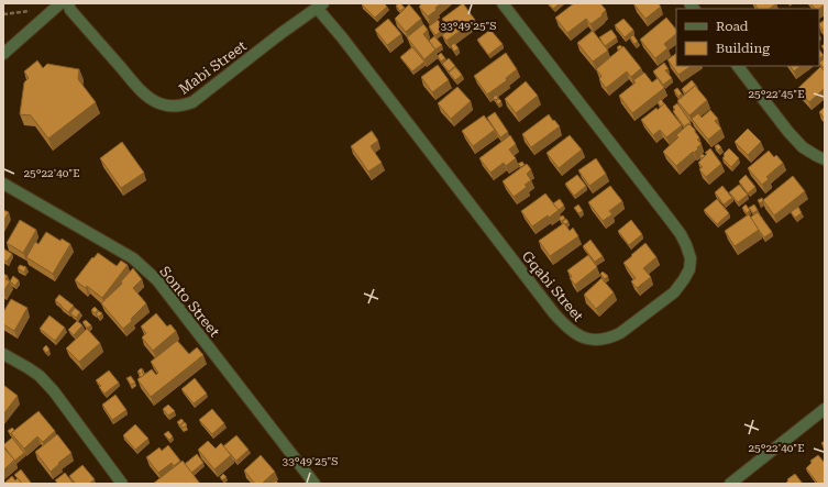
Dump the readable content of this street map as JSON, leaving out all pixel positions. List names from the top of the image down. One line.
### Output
{"streets":{"street":["Mabi Street","Gqabi Street","Sonto Street"]},"crossings":[["Mabi Street","Gqabi Street"]],"legend":["Road","Building"],"coordinates":["33°49'25\"S","25°22'45\"E","25°22'40\"E"]}
